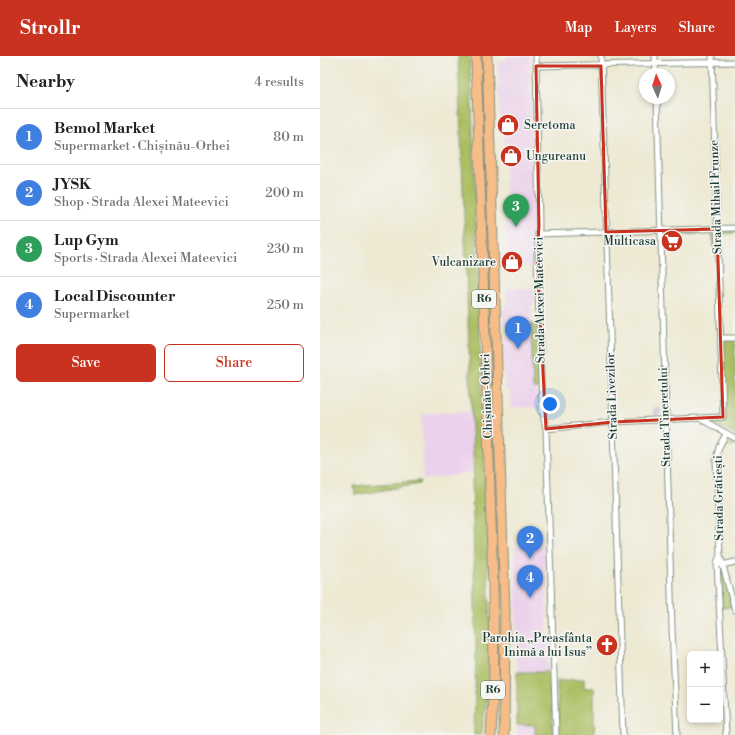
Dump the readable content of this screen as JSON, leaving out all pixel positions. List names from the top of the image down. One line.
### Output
{"streets":{"highway":["R6","Chișinău-Orhei"],"street":["Strada Mihail Frunze","Strada Alexei Mateevici","Strada Livezilor","Strada Tineretului","Strada Grătiești"]},"places":{"shop":["Seretoma","Ungureanu","Vulcanizare"],"supermarket":["Multicasa"],"church":["Parohia „Preasfânta Inimă a lui Isus”"]},"north":"top","page":{"header":"Strollr","nav":["Map","Layers","Share"],"heading":["Nearby","4 results"],"list":[{"mark":"1","name":"Bemol Market","note":"Supermarket · Chișinău-Orhei","value":"80 m"},{"mark":"2","name":"JYSK","note":"Shop · Strada Alexei Mateevici","value":"200 m"},{"mark":"3","name":"Lup Gym","note":"Sports · Strada Alexei Mateevici","value":"230 m"},{"mark":"4","name":"Local Discounter","note":"Supermarket","value":"250 m"}],"pins":["3","1","2","4"],"buttons":["Save","Share"],"map_buttons":["+","−"]}}
